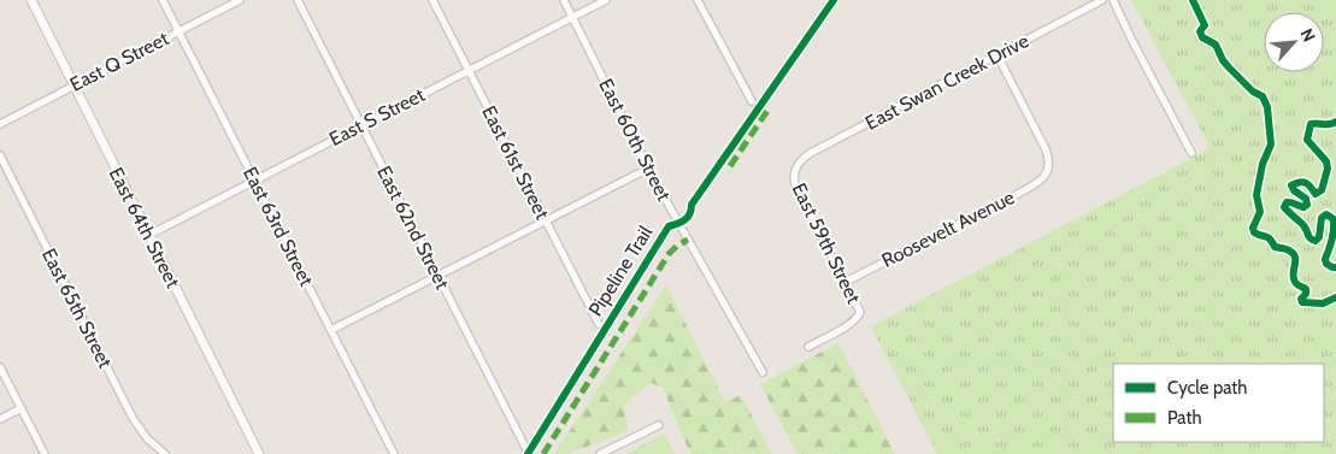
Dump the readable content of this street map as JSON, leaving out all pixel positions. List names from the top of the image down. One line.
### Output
{"streets":{"street":["East Q Street","East Swan Creek Drive","East S Street","East 60th Street","East 61st Street","East 63rd Street","East 64th Street","East 62nd Street","Roosevelt Avenue","East 59th Street","East 65th Street"],"cycle path":["Pipeline Trail"]},"crossings":[["East Q Street","East 63rd Street"],["East Q Street","East 64th Street"],["East Swan Creek Drive","Roosevelt Avenue"],["East Swan Creek Drive","East 59th Street"],["East S Street","East 60th Street"],["East S Street","East 61st Street"],["East S Street","East 63rd Street"],["East S Street","East 64th Street"],["East S Street","East 62nd Street"],["Roosevelt Avenue","East 59th Street"]],"legend":["Cycle path","Path"],"north":"top right"}
